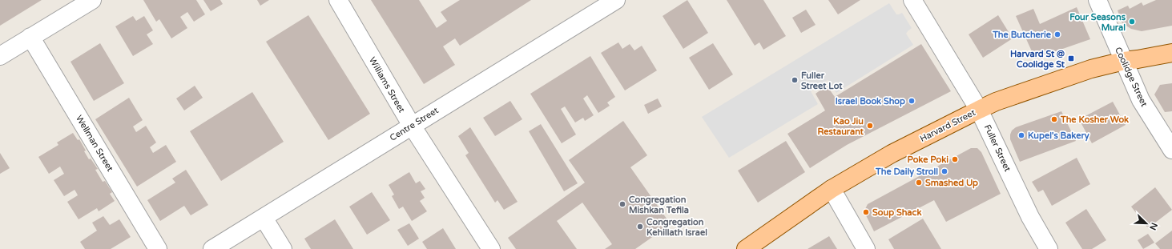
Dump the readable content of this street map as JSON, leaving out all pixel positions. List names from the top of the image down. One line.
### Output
{"streets":{"main road":["Harvard Street"],"street":["Coolidge Street","Williams Street","Centre Street","Wellman Street","Fuller Street"]},"crossings":[["Coolidge Street","Harvard Street"],["Williams Street","Centre Street"],["Harvard Street","Fuller Street"]],"places":{"other":["Four Seasons Mural","The Butcherie","Fuller Street Lot","Israel Book Shop","The Kosher Wok","Kao Jiu Restaurant","Kupel's Bakery","Poke Poki","The Daily Stroll","Smashed Up","Congregation Mishkan Tefila","Soup Shack","Congregation Kehillath Israel"],"transit":["Harvard St @ Coolidge St"]},"north":"bottom right"}
